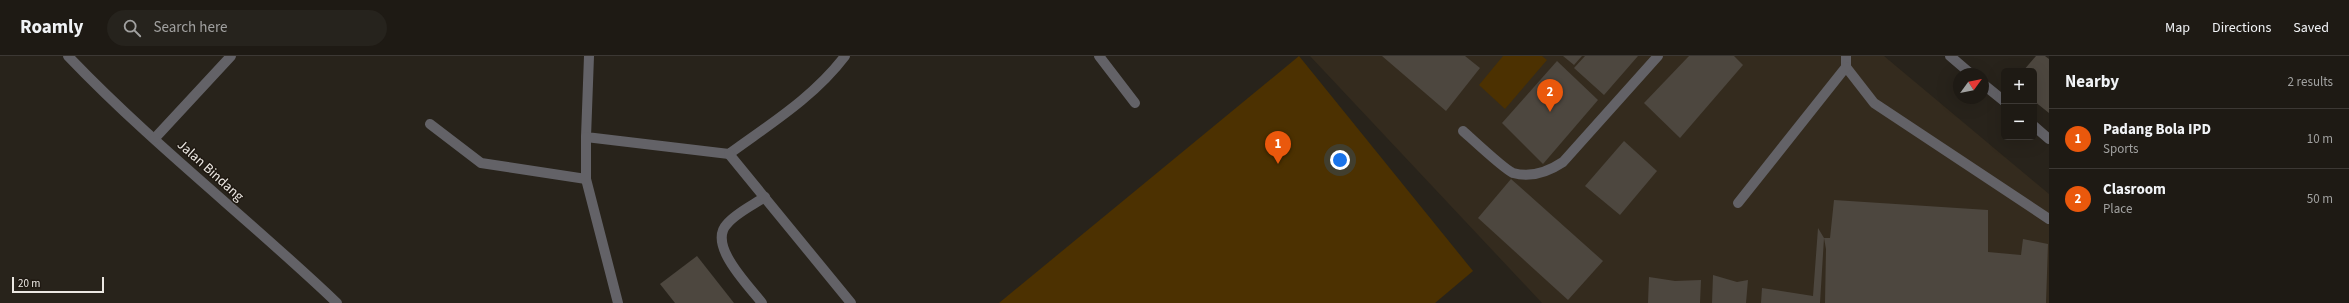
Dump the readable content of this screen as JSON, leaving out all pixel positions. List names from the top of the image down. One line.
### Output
{"streets":{"street":["Jalan Bindang"]},"scale_bar":"20 m","north":"top right","page":{"header":"Roamly","search":"Search here","nav":["Map","Directions","Saved"],"heading":["Nearby","2 results"],"map_buttons":["+","−"],"pins":["2","1"],"list":[{"mark":"1","name":"Padang Bola IPD","note":"Sports","value":"10 m"},{"mark":"2","name":"Clasroom","note":"Place","value":"50 m"}],"scale":"20 m"}}
